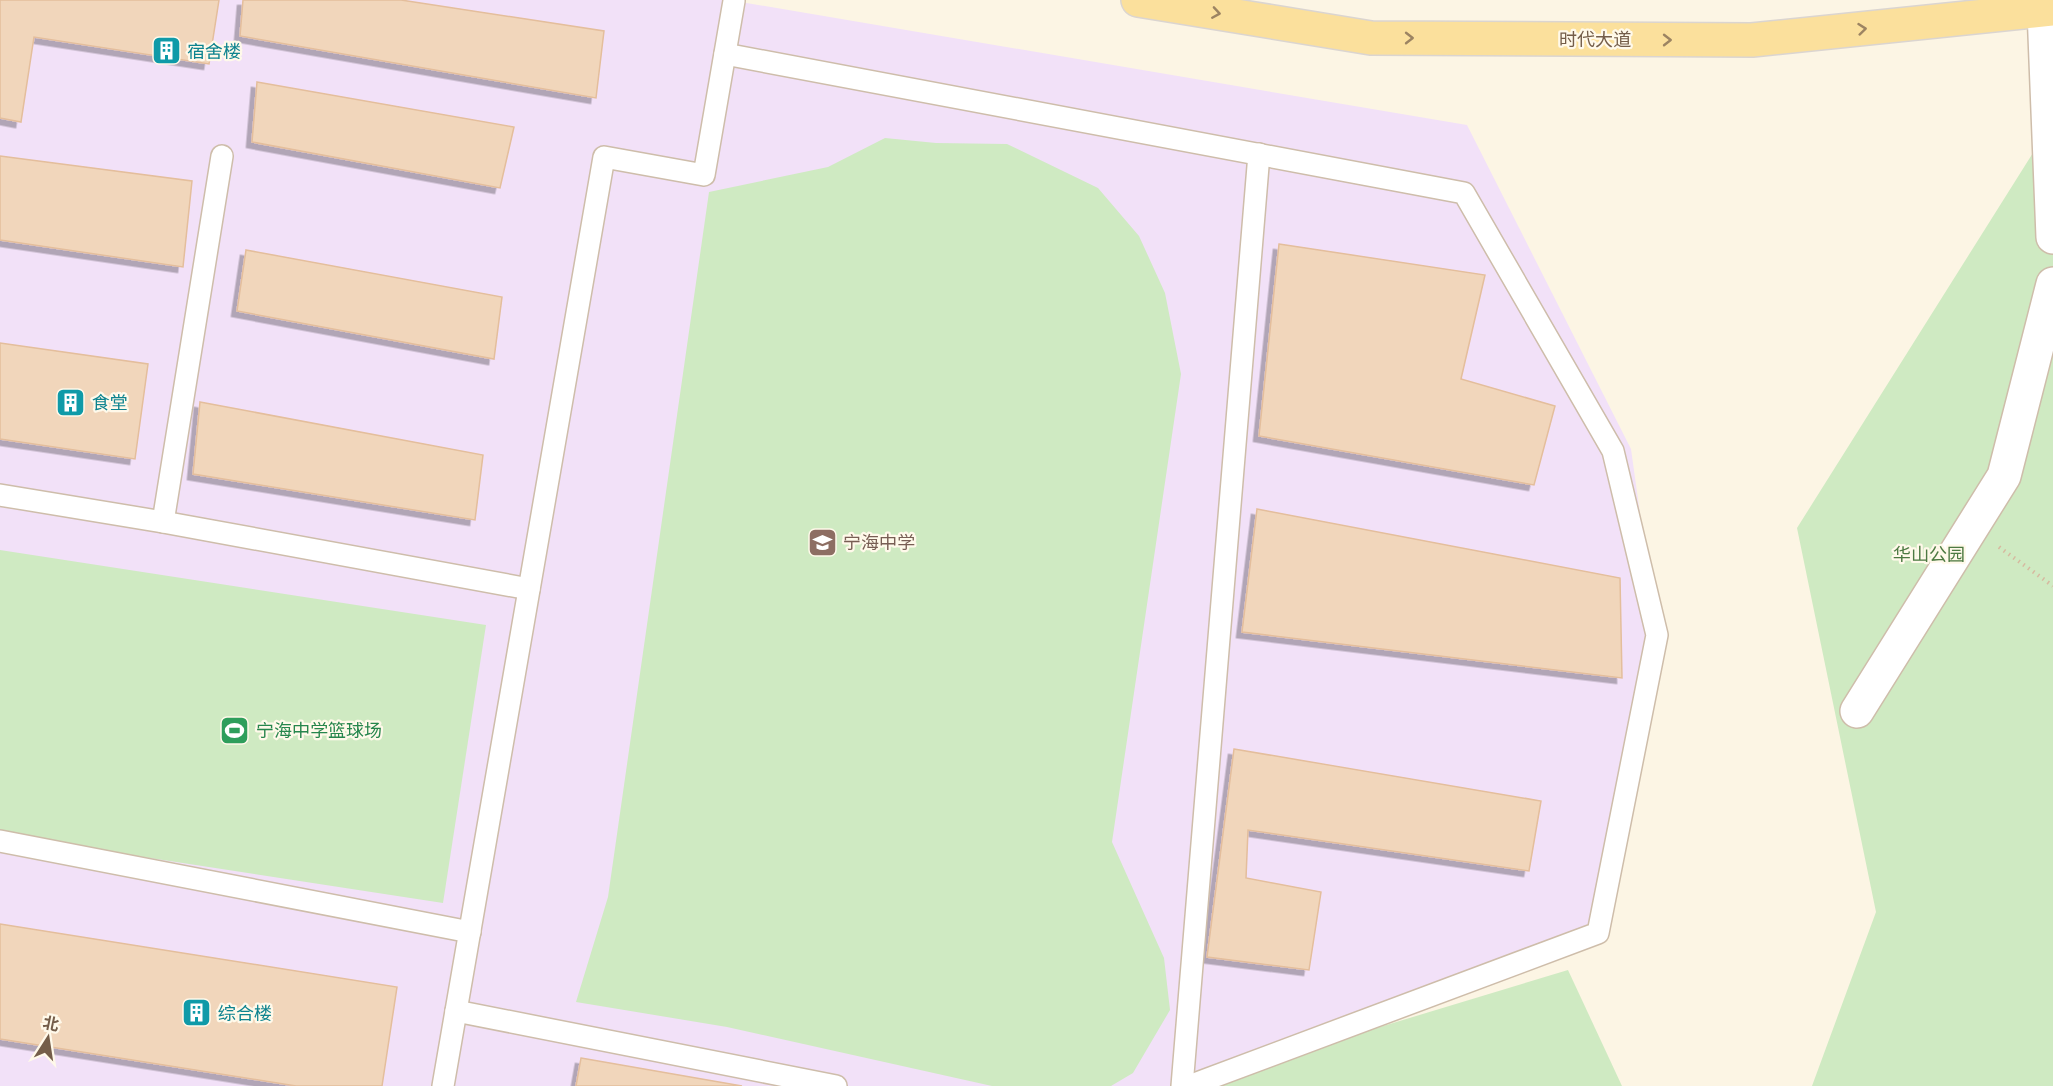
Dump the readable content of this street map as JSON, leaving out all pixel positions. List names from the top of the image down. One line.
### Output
{"streets":{"main road":["时代大道"]},"one_way":["时代大道"],"parks":["华山公园"],"places":{"building":["宿舍楼","食堂","综合楼"],"school or university":["宁海中学"],"sports":["宁海中学篮球场"]},"north":"top"}
